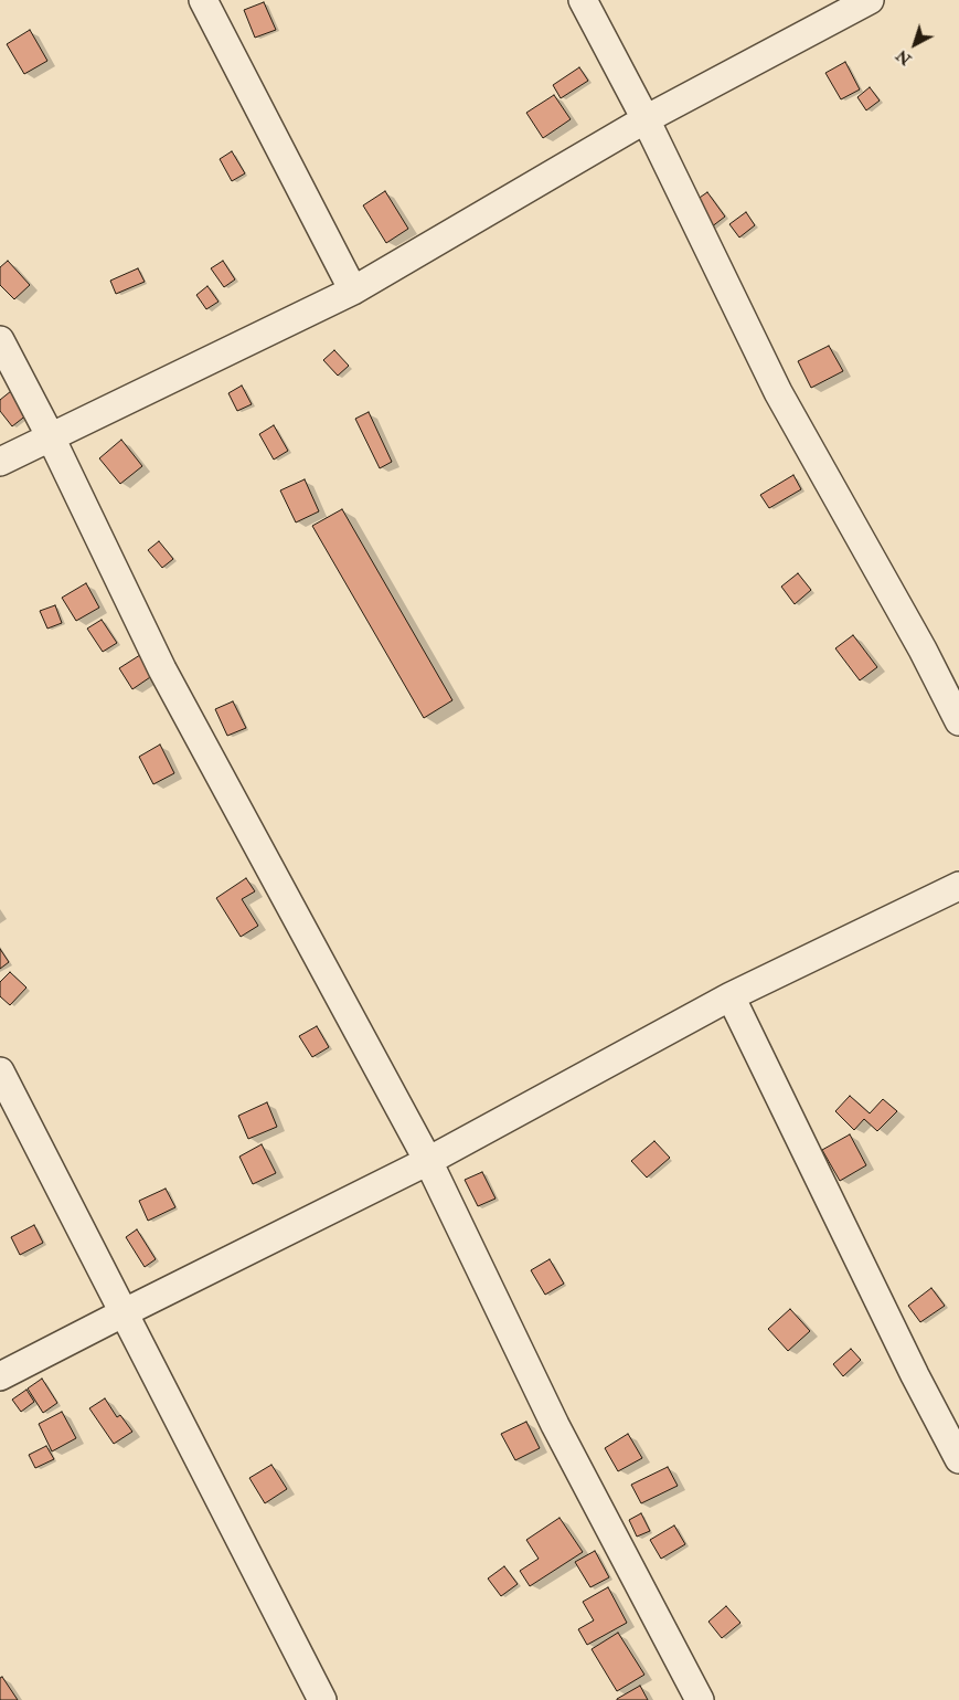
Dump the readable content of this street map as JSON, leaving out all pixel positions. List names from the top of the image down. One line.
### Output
{"north":"bottom left"}
